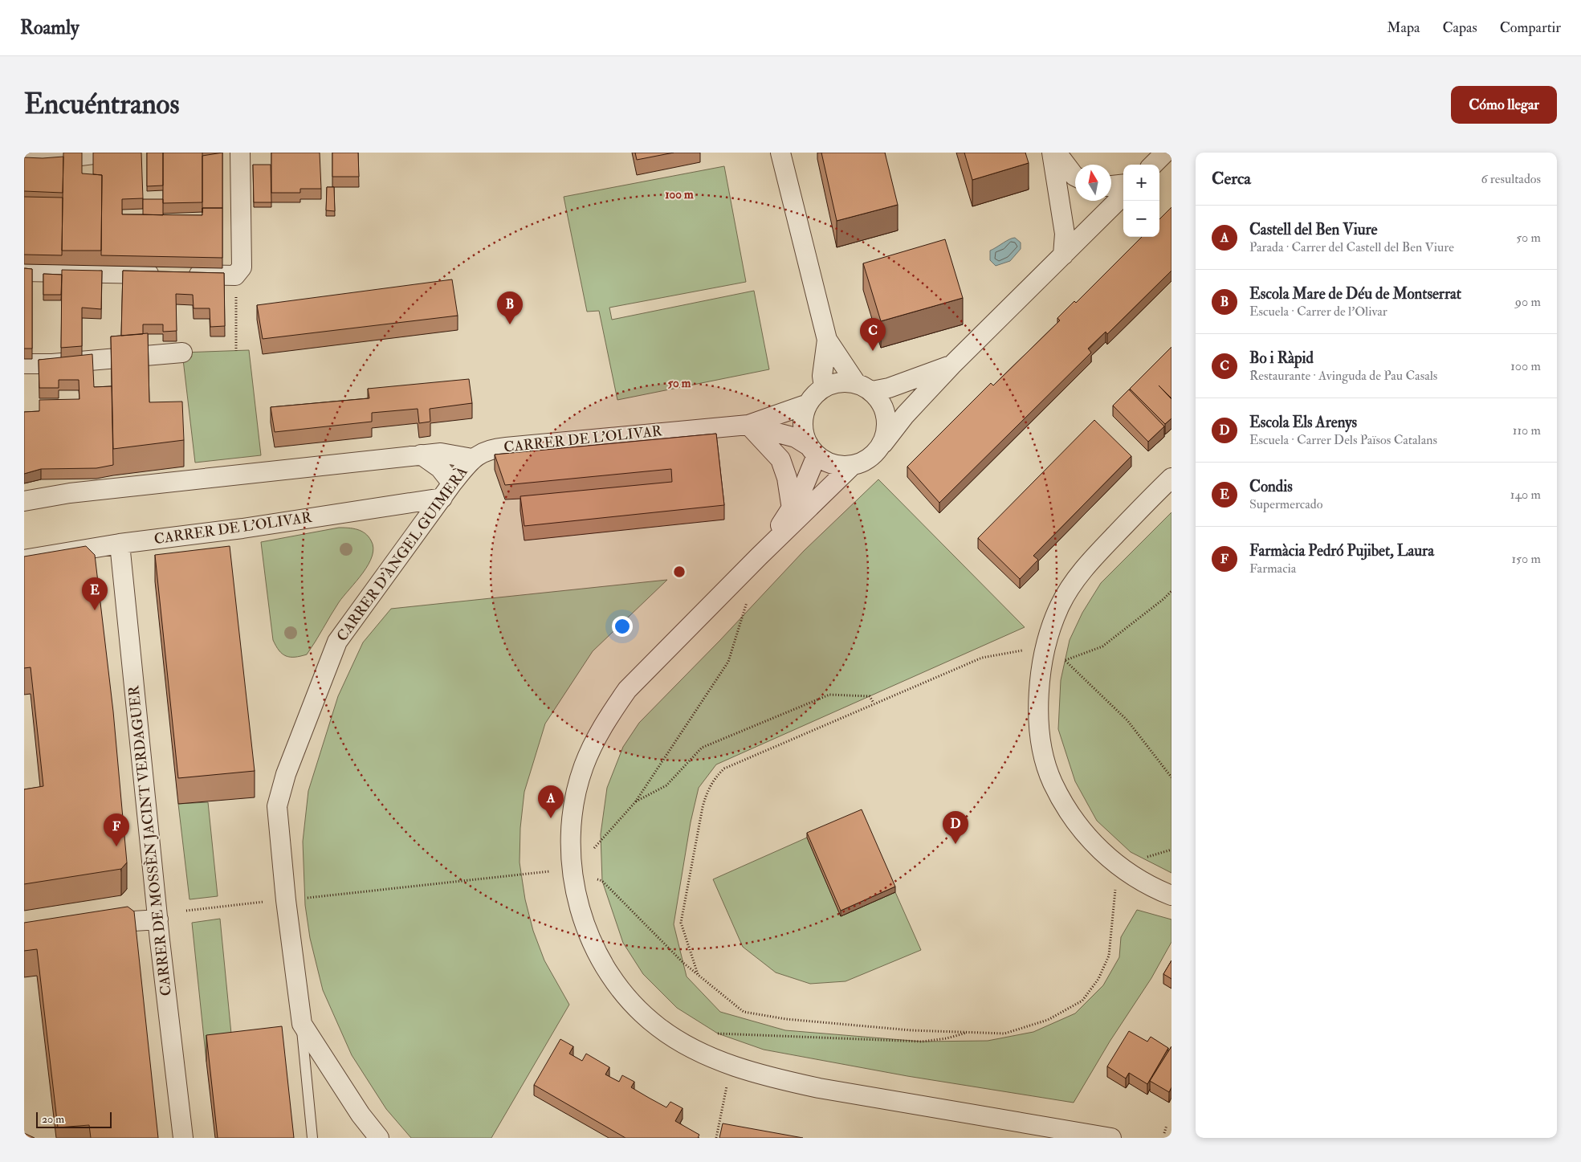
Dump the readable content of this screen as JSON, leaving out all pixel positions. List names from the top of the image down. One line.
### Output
{"streets":{"street":["CARRER DE L'OLIVAR","CARRER D'ÀNGEL GUIMERÀ","CARRER DE MOSSÈN JACINT VERDAGUER"]},"crossings":[["CARRER DE L'OLIVAR","CARRER D'ÀNGEL GUIMERÀ"],["CARRER DE L'OLIVAR","CARRER DE MOSSÈN JACINT VERDAGUER"]],"scale_bar":"20 m","north":"top","page":{"header":"Roamly","nav":["Mapa","Capas","Compartir"],"buttons":"Cómo llegar","title":"Encuéntranos","heading":["Cerca","6 resultados"],"map_buttons":["+","−"],"list":[{"mark":"A","name":"Castell del Ben Viure","note":"Parada · Carrer del Castell del Ben Viure","value":"50 m"},{"mark":"B","name":"Escola Mare de Déu de Montserrat","note":"Escuela · Carrer de l'Olivar","value":"90 m"},{"mark":"C","name":"Bo i Ràpid","note":"Restaurante · Avinguda de Pau Casals","value":"100 m"},{"mark":"D","name":"Escola Els Arenys","note":"Escuela · Carrer Dels Països Catalans","value":"110 m"},{"mark":"E","name":"Condis","note":"Supermercado","value":"140 m"},{"mark":"F","name":"Farmàcia Pedró Pujibet, Laura","note":"Farmacia","value":"150 m"}],"pins":["B","C","E","A","D","F"],"scale":"20 m"},"rings":["100 m","50 m"]}
